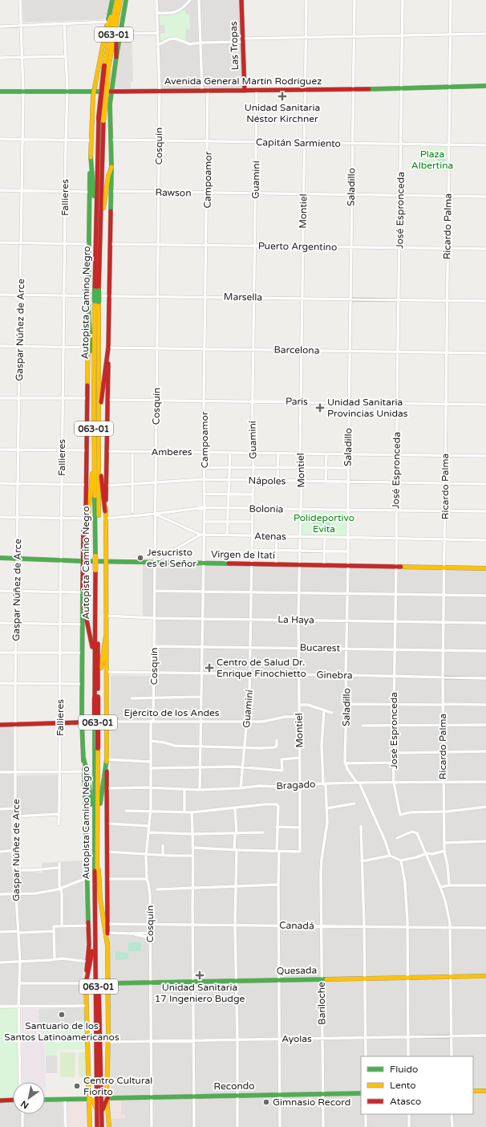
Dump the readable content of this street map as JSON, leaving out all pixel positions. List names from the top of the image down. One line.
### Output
{"streets":{"main road":["063-01","Las Tropas","Avenida General Martín Rodríguez","Autopista Camino Negro","Virgen de Itatí","Ejército de los Andes","Quesada","Recondo"],"street":["Capitán Sarmiento","Cosquín","Campoamor","Guaminí","Saladillo","Rawson","Fallieres","José Espronceda","Montiel","Ricardo Palma","Puerto Argentino","Marsella","Gaspar Núñez de Arce","Barcelona","París","Amberes","Nápoles","Bolonia","Atenas","La Haya","Bucarest","Ginebra","Bragado","Canadá","Bariloche","Ayolas"]},"crossings":[["Las Tropas","Avenida General Martín Rodríguez"],["Avenida General Martín Rodríguez","Cosquín"],["Avenida General Martín Rodríguez","Campoamor"],["Avenida General Martín Rodríguez","Guaminí"],["Avenida General Martín Rodríguez","Saladillo"],["Avenida General Martín Rodríguez","Fallieres"],["Avenida General Martín Rodríguez","José Espronceda"],["Avenida General Martín Rodríguez","Montiel"],["Avenida General Martín Rodríguez","Ricardo Palma"],["Avenida General Martín Rodríguez","Gaspar Núñez de Arce"],["Capitán Sarmiento","Cosquín"],["Capitán Sarmiento","Campoamor"],["Capitán Sarmiento","Guaminí"],["Capitán Sarmiento","Saladillo"],["Capitán Sarmiento","José Espronceda"],["Capitán Sarmiento","Montiel"],["Capitán Sarmiento","Ricardo Palma"],["Cosquín","Rawson"],["Cosquín","Puerto Argentino"],["Cosquín","Marsella"],["Cosquín","Barcelona"],["Cosquín","París"],["Cosquín","Amberes"],["Cosquín","Nápoles"],["Cosquín","Bolonia"],["Cosquín","Atenas"],["Cosquín","Virgen de Itatí"],["Cosquín","La Haya"],["Cosquín","Bucarest"],["Cosquín","Ginebra"],["Cosquín","Ejército de los Andes"],["Cosquín","Bragado"],["Cosquín","Canadá"],["Cosquín","Quesada"],["Cosquín","Ayolas"],["Cosquín","Recondo"],["Campoamor","Rawson"],["Campoamor","Puerto Argentino"],["Campoamor","Marsella"],["Campoamor","Barcelona"],["Campoamor","París"],["Campoamor","Amberes"],["Campoamor","Nápoles"],["Campoamor","Bolonia"],["Campoamor","Atenas"],["Campoamor","Virgen de Itatí"],["Campoamor","La Haya"],["Campoamor","Bucarest"],["Campoamor","Ginebra"],["Campoamor","Ejército de los Andes"],["Campoamor","Bragado"],["Guaminí","Rawson"],["Guaminí","Puerto Argentino"],["Guaminí","Marsella"],["Guaminí","Barcelona"],["Guaminí","París"],["Guaminí","Amberes"],["Guaminí","Nápoles"],["Guaminí","Bolonia"],["Guaminí","Atenas"],["Guaminí","Virgen de Itatí"],["Guaminí","La Haya"],["Guaminí","Bucarest"],["Guaminí","Ginebra"],["Guaminí","Ejército de los Andes"],["Guaminí","Bragado"],["Saladillo","Rawson"],["Saladillo","Puerto Argentino"],["Saladillo","Marsella"],["Saladillo","Barcelona"],["Saladillo","París"],["Saladillo","Amberes"],["Saladillo","Nápoles"],["Saladillo","Bolonia"],["Saladillo","Atenas"],["Saladillo","Virgen de Itatí"],["Saladillo","La Haya"],["Saladillo","Bucarest"],["Saladillo","Ginebra"],["Rawson","José Espronceda"],["Rawson","Montiel"],["Rawson","Ricardo Palma"],["Fallieres","Marsella"],["Fallieres","Virgen de Itatí"],["Fallieres","Ejército de los Andes"],["José Espronceda","Ricardo Palma"],["José Espronceda","Puerto Argentino"],["José Espronceda","Marsella"],["José Espronceda","Barcelona"],["José Espronceda","París"],["José Espronceda","Amberes"],["José Espronceda","Nápoles"],["José Espronceda","Bolonia"],["José Espronceda","Atenas"],["José Espronceda","Virgen de Itatí"],["José Espronceda","La Haya"],["José Espronceda","Bucarest"],["José Espronceda","Ginebra"],["José Espronceda","Bragado"],["Montiel","Puerto Argentino"],["Montiel","Marsella"],["Montiel","Barcelona"],["Montiel","París"],["Montiel","Amberes"],["Montiel","Nápoles"],["Montiel","Bolonia"],["Montiel","Atenas"],["Montiel","Virgen de Itatí"],["Montiel","La Haya"],["Montiel","Bucarest"],["Montiel","Ginebra"],["Montiel","Ejército de los Andes"],["Montiel","Bragado"],["Ricardo Palma","Puerto Argentino"],["Ricardo Palma","Marsella"],["Ricardo Palma","Barcelona"],["Ricardo Palma","París"],["Ricardo Palma","Amberes"],["Ricardo Palma","Nápoles"],["Ricardo Palma","Bolonia"],["Ricardo Palma","Atenas"],["Ricardo Palma","Virgen de Itatí"],["Ricardo Palma","La Haya"],["Ricardo Palma","Bucarest"],["Ricardo Palma","Ginebra"],["Ricardo Palma","Bragado"],["Marsella","Gaspar Núñez de Arce"],["Gaspar Núñez de Arce","Virgen de Itatí"],["Gaspar Núñez de Arce","Ejército de los Andes"],["Bolonia","Atenas"],["Bragado","Bariloche"],["Canadá","Bariloche"],["Quesada","Bariloche"],["Bariloche","Ayolas"],["Bariloche","Recondo"]],"parks":["Plaza Albertina","Polideportivo Evita"],"places":{"health":["Unidad Sanitaria Néstor Kirchner","Unidad Sanitaria Provincias Unidas","Centro de Salud Dr. Enrique Finochietto","Unidad Sanitaria 17 Ingeniero Budge"],"other":["Jesucristo es el Señor","Santuario de los Santos Latinoamericanos","Centro Cultural Fiorito","Gimnasio Record"]},"legend":["Fluido","Lento","Atasco"],"north":"bottom left"}
